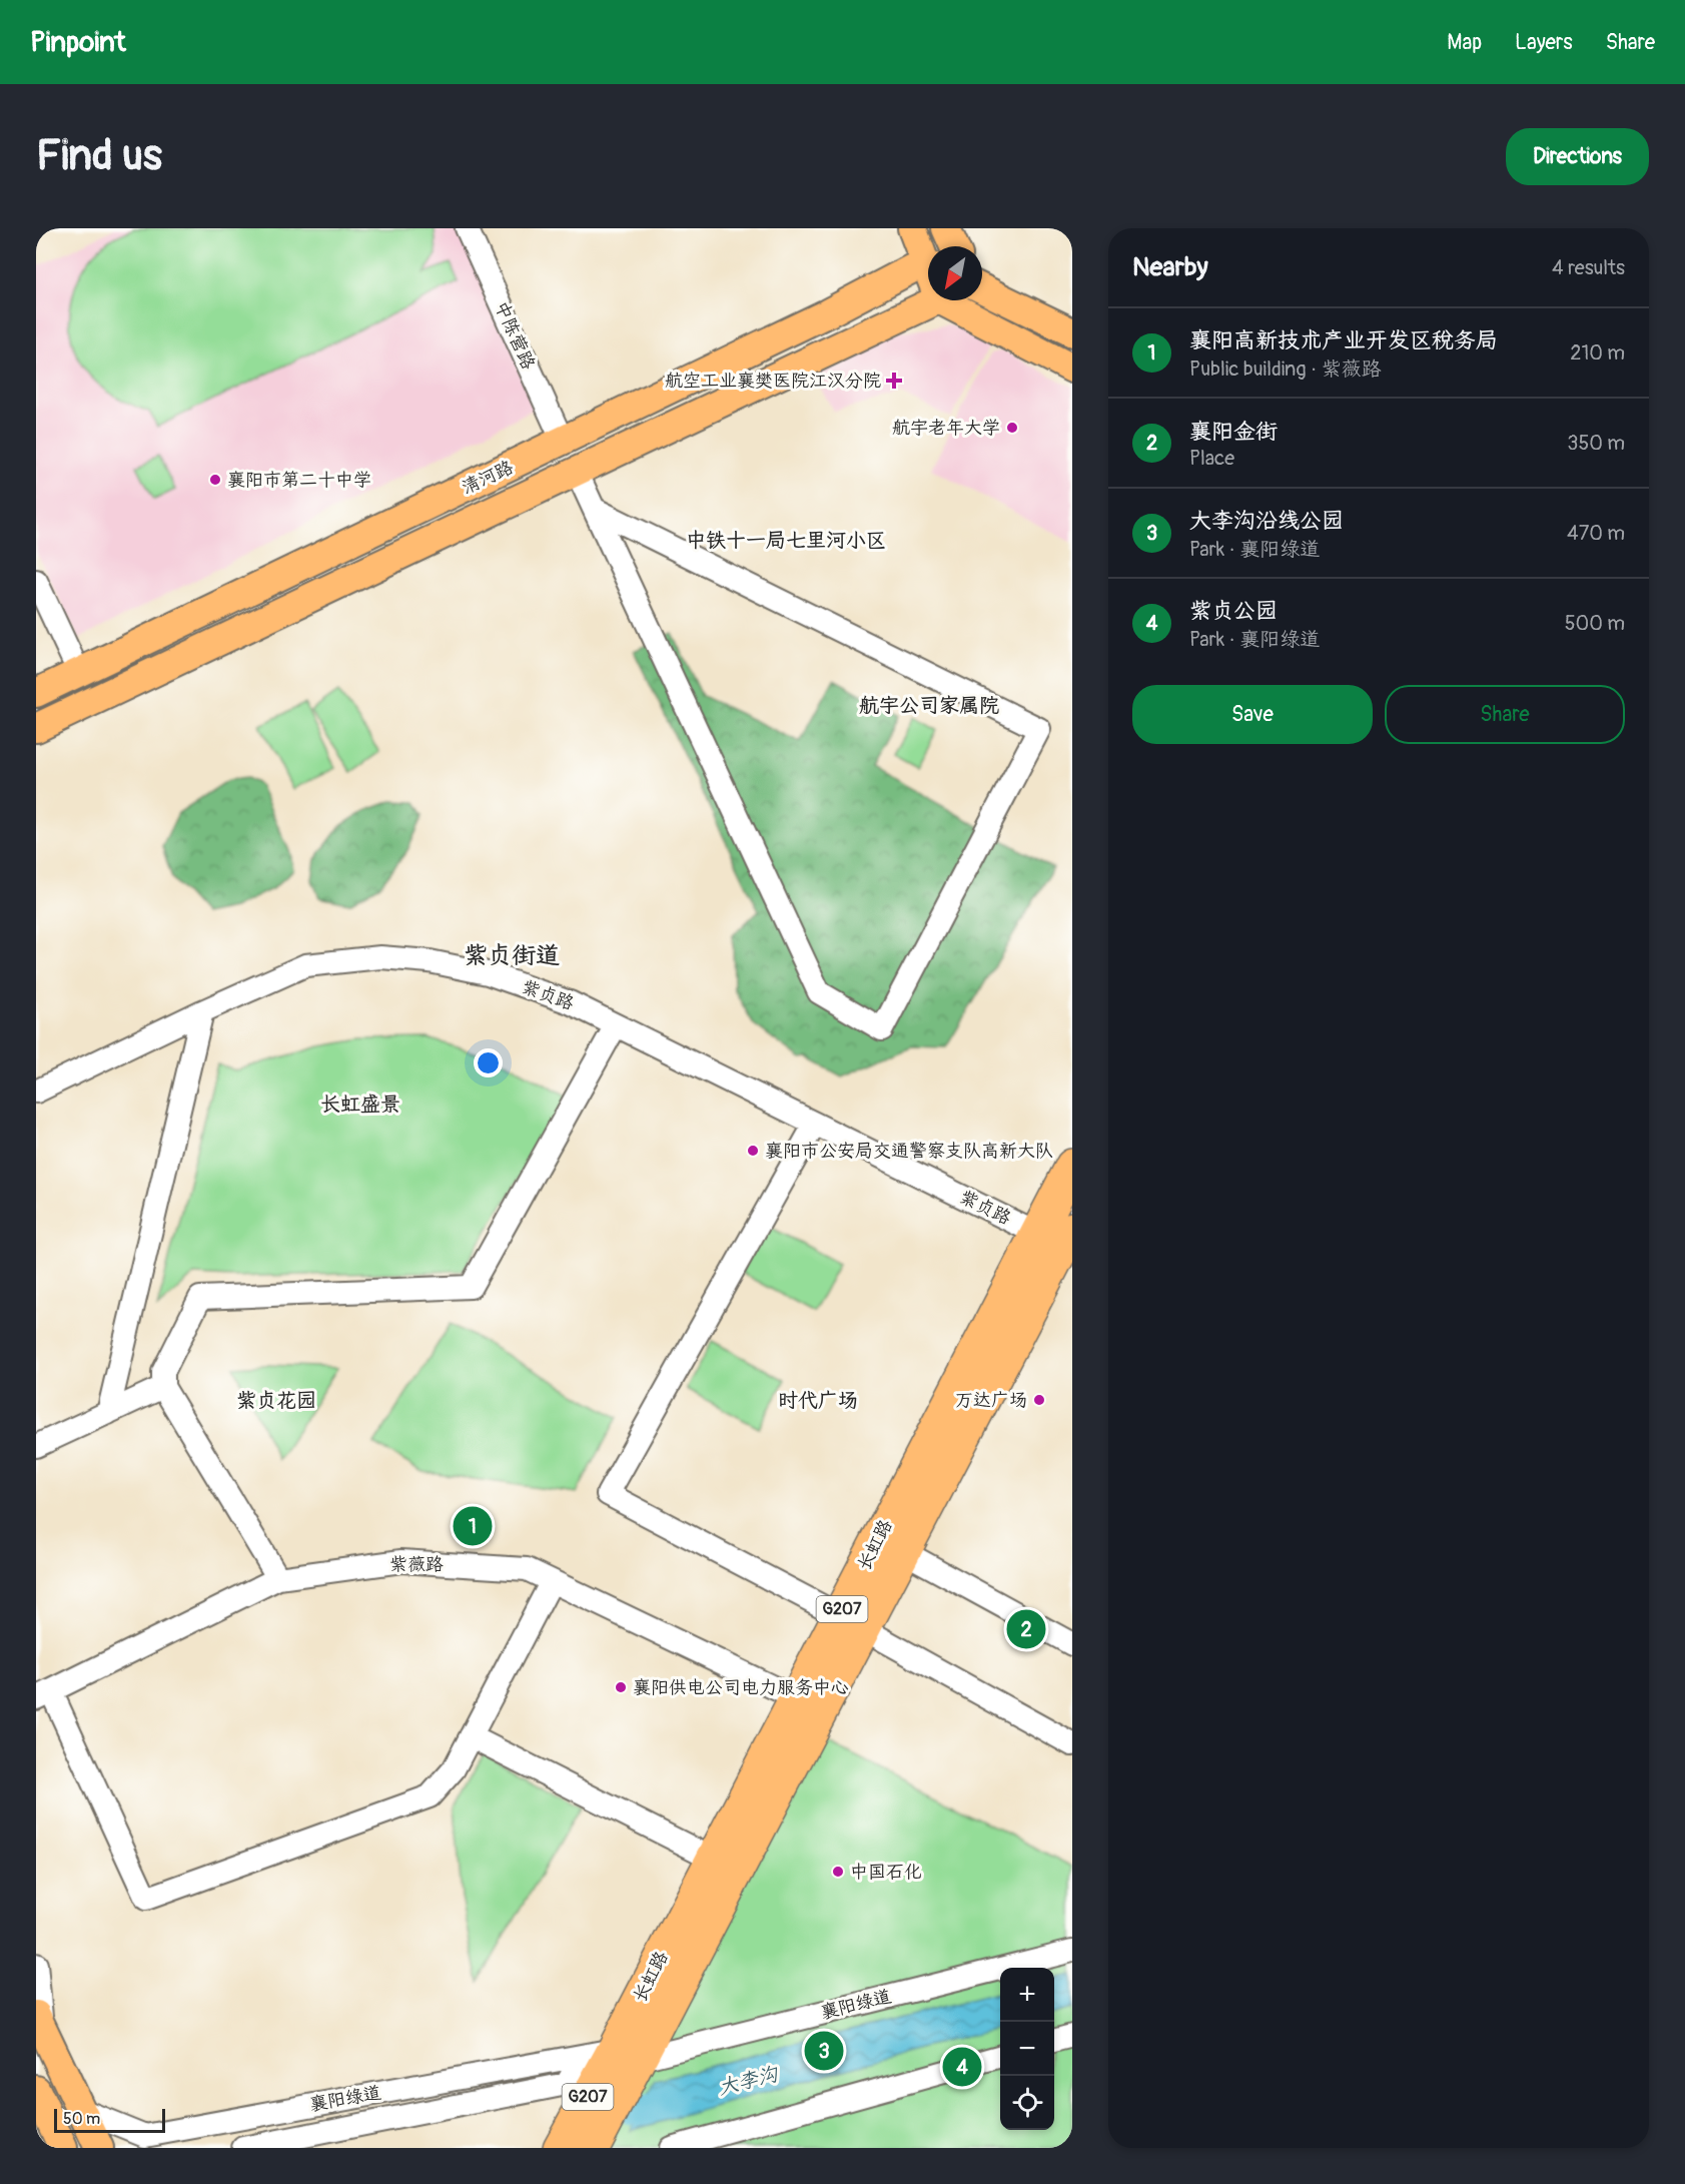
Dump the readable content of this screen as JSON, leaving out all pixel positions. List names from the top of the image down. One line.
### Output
{"streets":{"highway":["长虹路","G207"],"main road":["清河路"],"street":["中陈营路","紫贞路","紫薇路","襄阳绿道"]},"crossings":[["中陈营路","清河路"],["紫贞路","长虹路"],["长虹路","紫薇路"],["长虹路","G207"],["长虹路","襄阳绿道"],["G207","襄阳绿道"]],"districts":["中铁十一局七里河小区","航宇公司家属院","紫贞街道","长虹盛景","紫贞花园","时代广场"],"water":["大李沟"],"places":{"health":["航空工业襄樊医院江汉分院"],"other":["航宇老年大学","襄阳市第二十中学","襄阳市公安局交通警察支队高新大队","万达广场","襄阳供电公司电力服务中心","中国石化"]},"scale_bar":"50 m","north":"bottom left","page":{"header":"Pinpoint","nav":["Map","Layers","Share"],"buttons":["Directions",["Save","Share"]],"title":"Find us","heading":["Nearby","4 results"],"list":[{"mark":"1","name":"襄阳高新技术产业开发区税务局","note":"Public building · 紫薇路","value":"210 m"},{"mark":"2","name":"襄阳金街","note":"Place","value":"350 m"},{"mark":"3","name":"大李沟沿线公园","note":"Park · 襄阳绿道","value":"470 m"},{"mark":"4","name":"紫贞公园","note":"Park · 襄阳绿道","value":"500 m"}],"pins":["1","2","3","4"],"map_buttons":["+","−"],"scale":"50 m"}}
